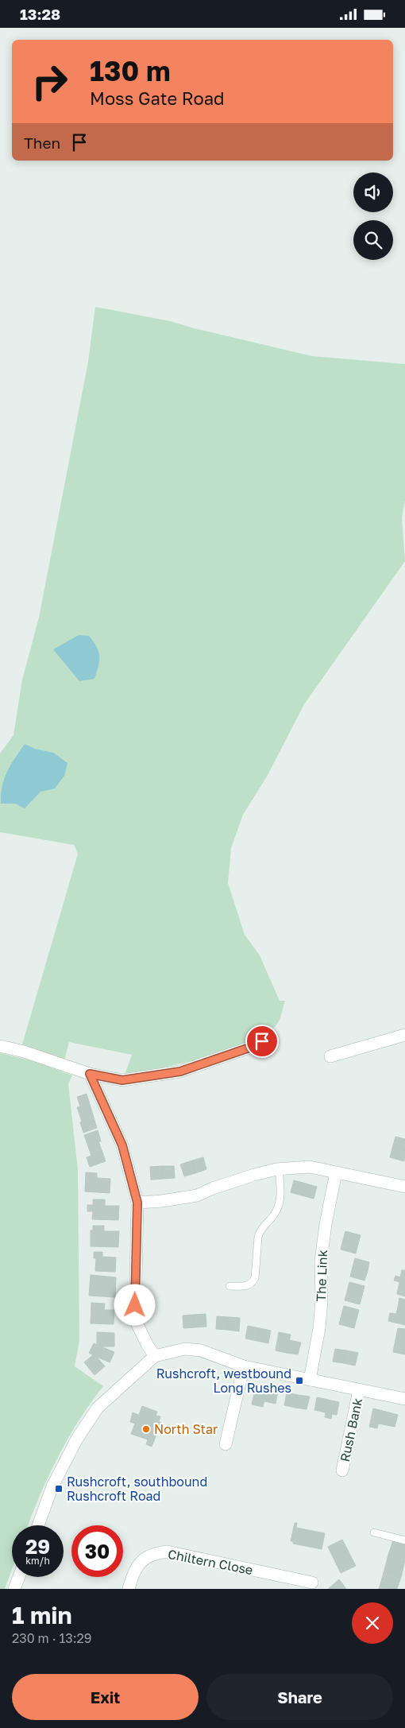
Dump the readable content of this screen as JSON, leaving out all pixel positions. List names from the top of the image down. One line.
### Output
{"streets":{"street":["The Link","Rush Bank","Chiltern Close"]},"places":{"transit":["Rushcroft, westbound Long Rushes","Rushcroft, southbound Rushcroft Road"],"other":["North Star"]},"page":{"status":"13:28","turn":["130 m","Moss Gate Road"],"then":"Then","speed":"29 km/h","limit":"30","heading":["1 min","230 m · 13:29"],"buttons":["Exit","Share"]}}
